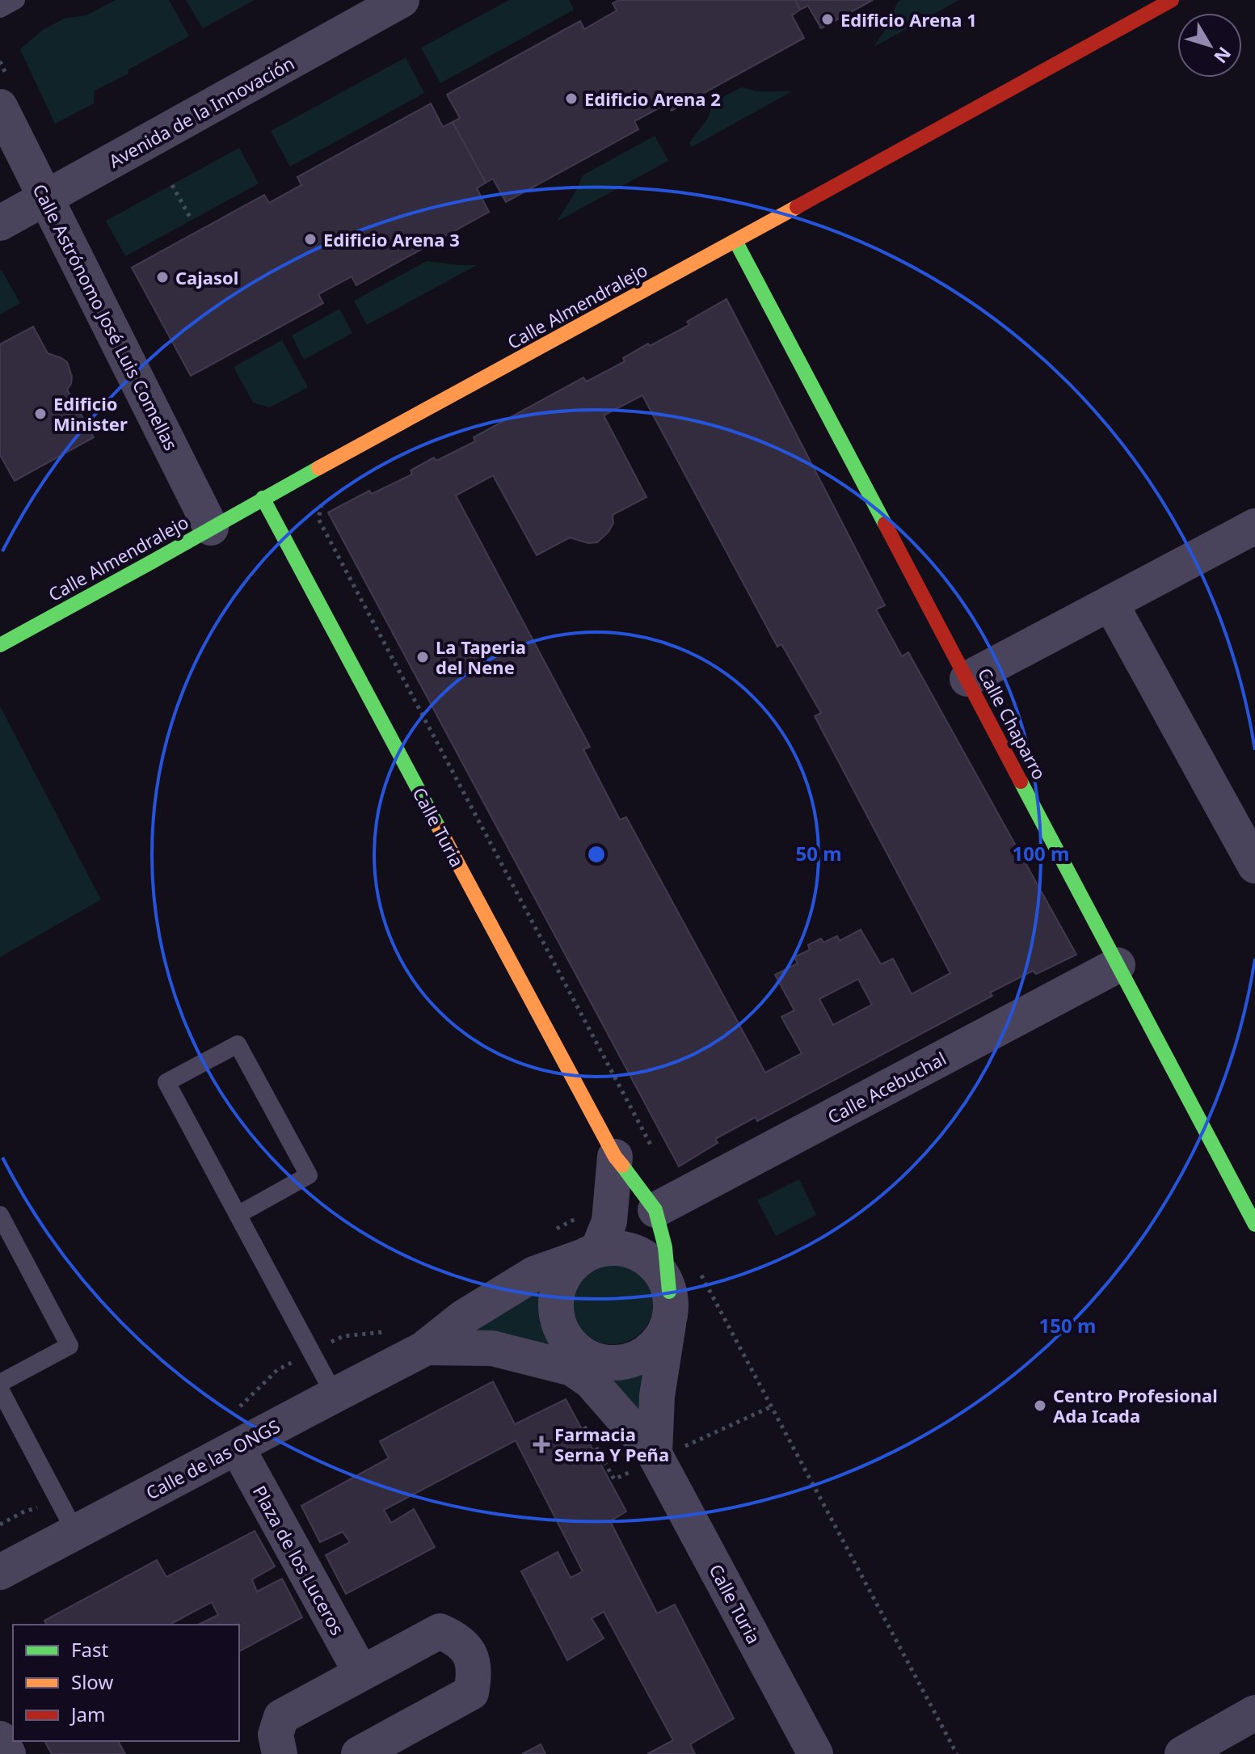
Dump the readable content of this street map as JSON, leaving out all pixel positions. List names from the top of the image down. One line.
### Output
{"streets":{"street":["Avenida de la Innovación","Calle Almendralejo","Calle Astrónomo José Luis Comellas","Calle Chaparro","Calle Turia","Calle Acebuchal","Calle de las ONGS","Plaza de los Luceros"]},"crossings":[["Avenida de la Innovación","Calle Astrónomo José Luis Comellas"],["Calle Almendralejo","Calle Astrónomo José Luis Comellas"],["Calle Almendralejo","Calle Chaparro"],["Calle Almendralejo","Calle Turia"],["Calle Chaparro","Calle Acebuchal"],["Calle Turia","Calle Acebuchal"],["Calle Turia","Calle de las ONGS"],["Calle de las ONGS","Plaza de los Luceros"]],"places":{"other":["Edificio Arena 1","Edificio Arena 2","Edificio Arena 3","Cajasol","Edificio Minister","La Taperia del Nene","Centro Profesional Ada Icada"],"health":["Farmacia Serna Y Peña"]},"legend":["Fast","Slow","Jam"],"north":"bottom right","rings":["50 m","100 m","150 m"]}
